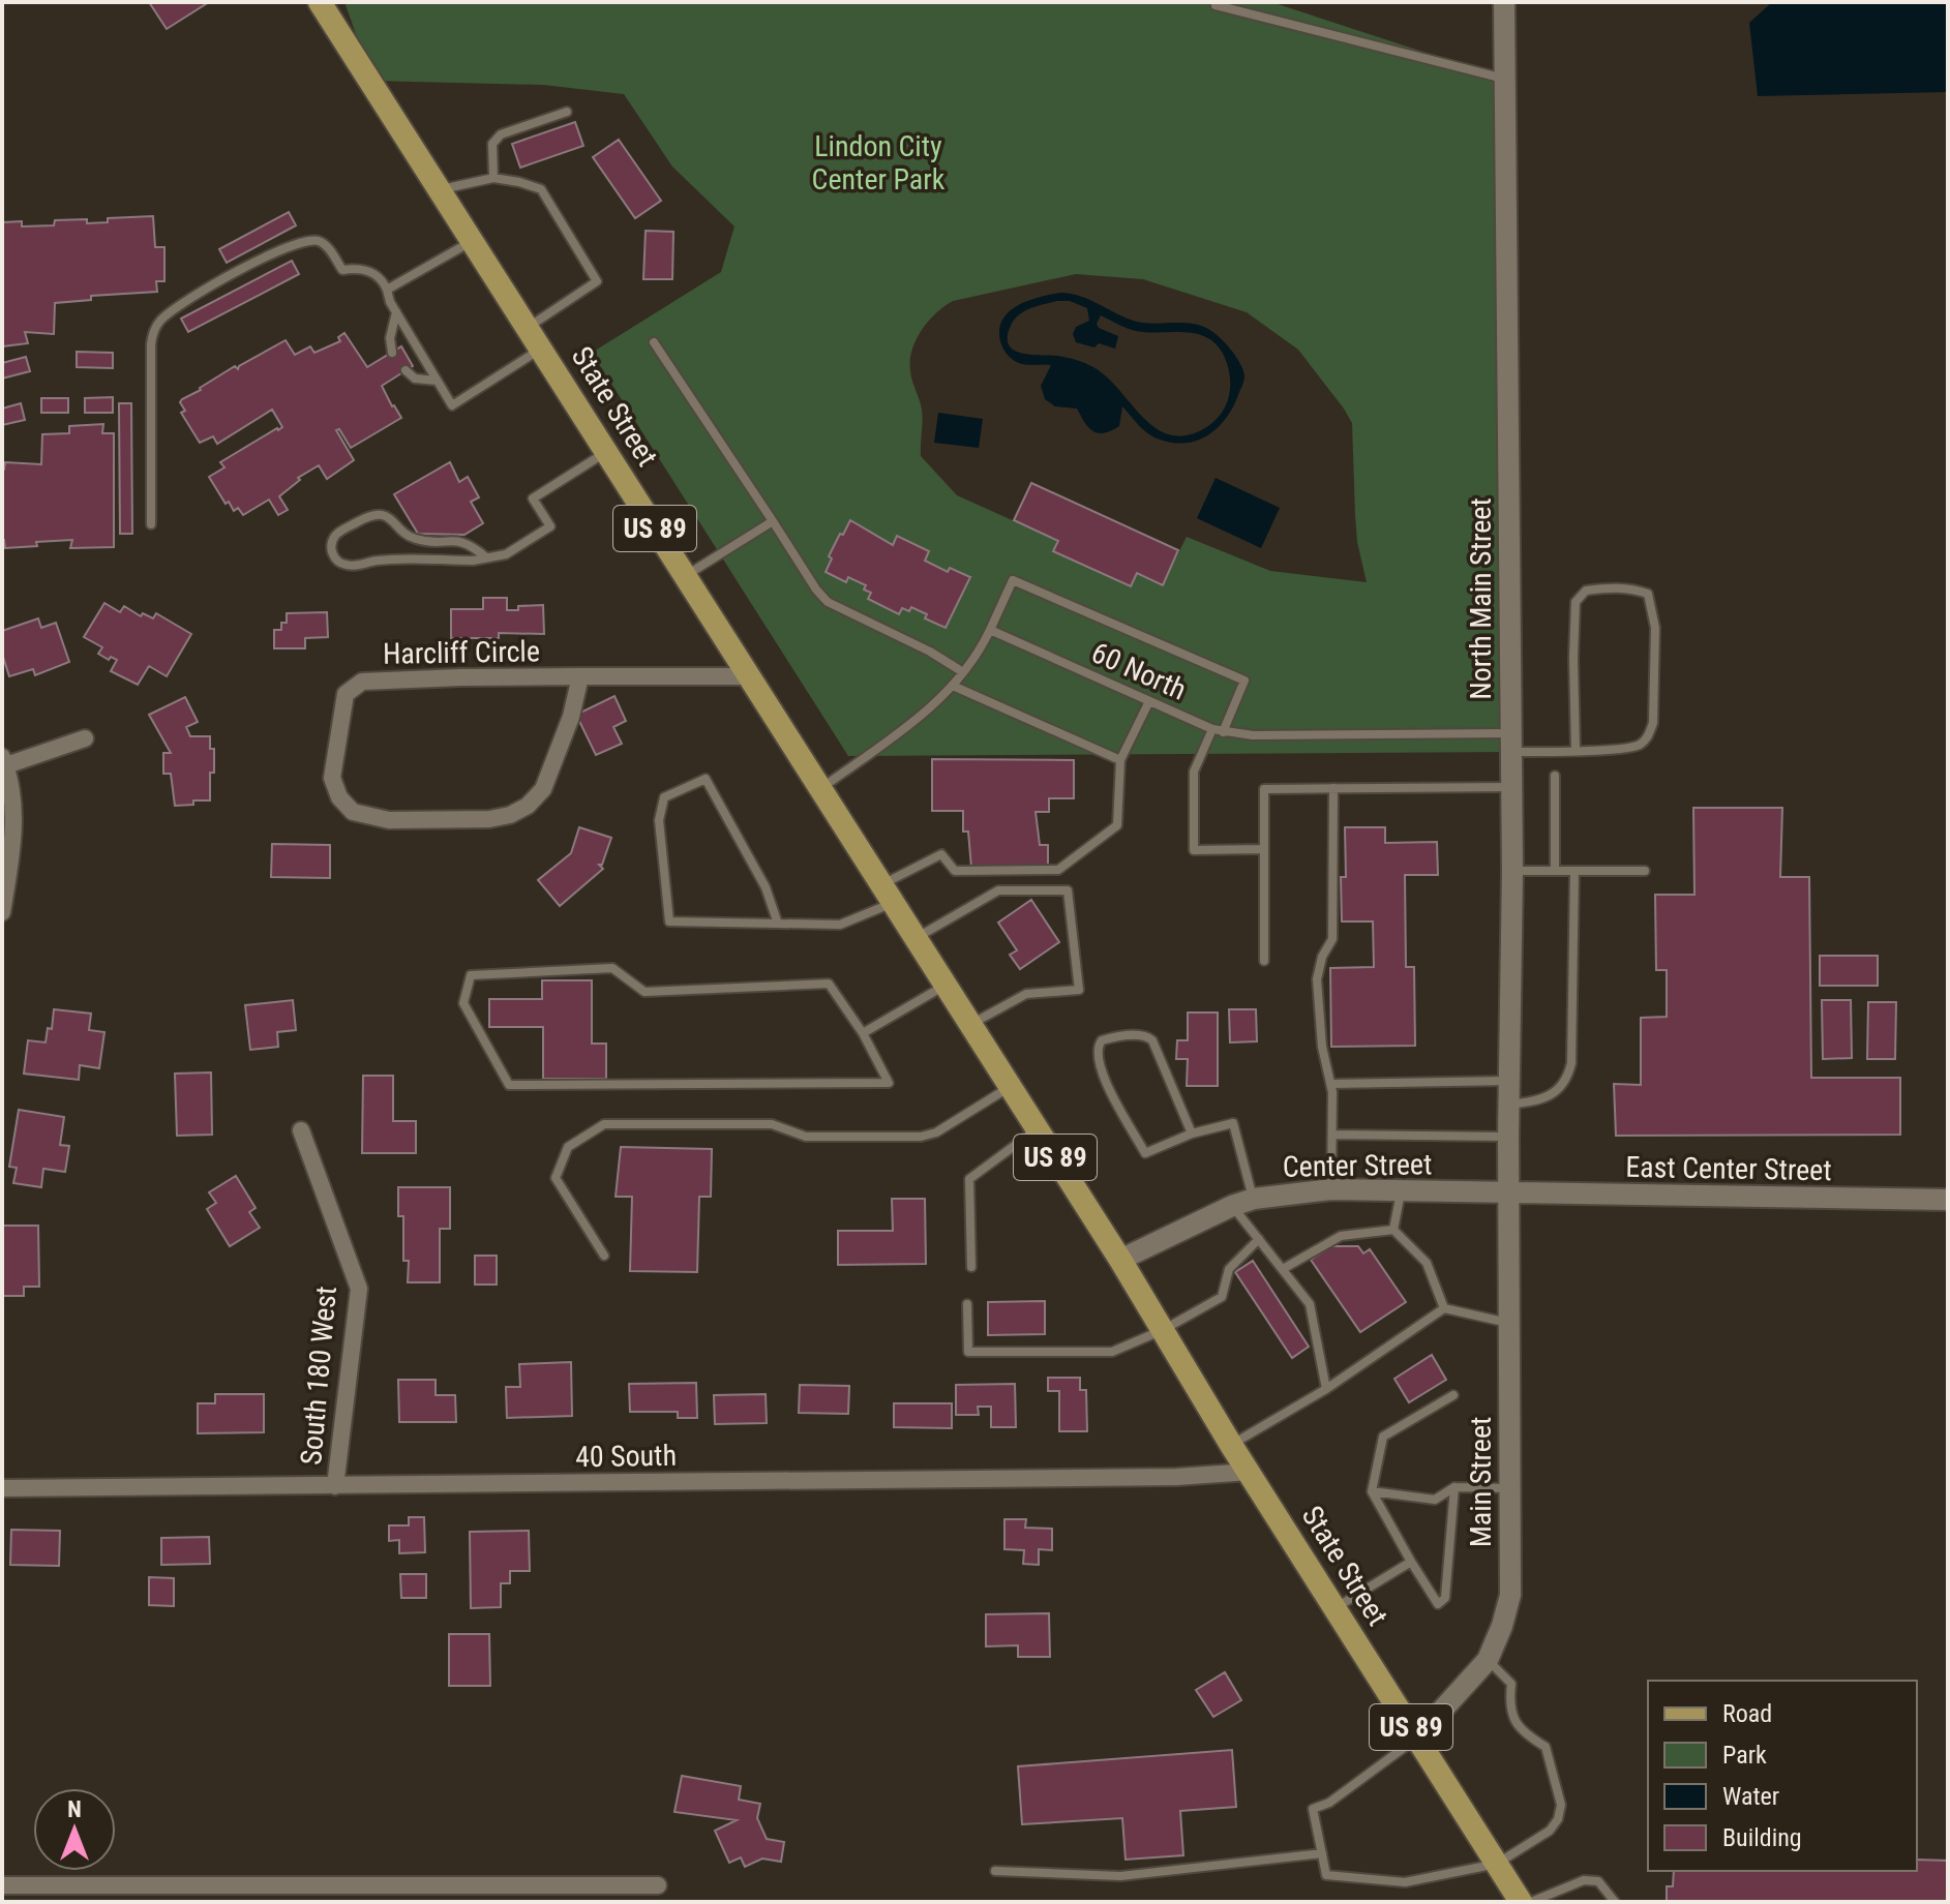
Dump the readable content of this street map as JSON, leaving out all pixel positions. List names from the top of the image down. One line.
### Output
{"streets":{"main road":["State Street","US 89"],"street":["North Main Street","Harcliff Circle","Center Street","East Center Street","South 180 West","40 South","Main Street"],"lane":["60 North"]},"crossings":[["State Street","US 89"],["State Street","Harcliff Circle"],["State Street","Center Street"],["State Street","40 South"],["State Street","Main Street"],["US 89","Center Street"],["North Main Street","60 North"],["North Main Street","Center Street"],["North Main Street","East Center Street"],["North Main Street","Main Street"],["Center Street","East Center Street"],["Center Street","Main Street"],["East Center Street","Main Street"],["South 180 West","40 South"]],"parks":["Lindon City Center Park"],"legend":["Road","Park","Water","Building"],"north":"top"}
